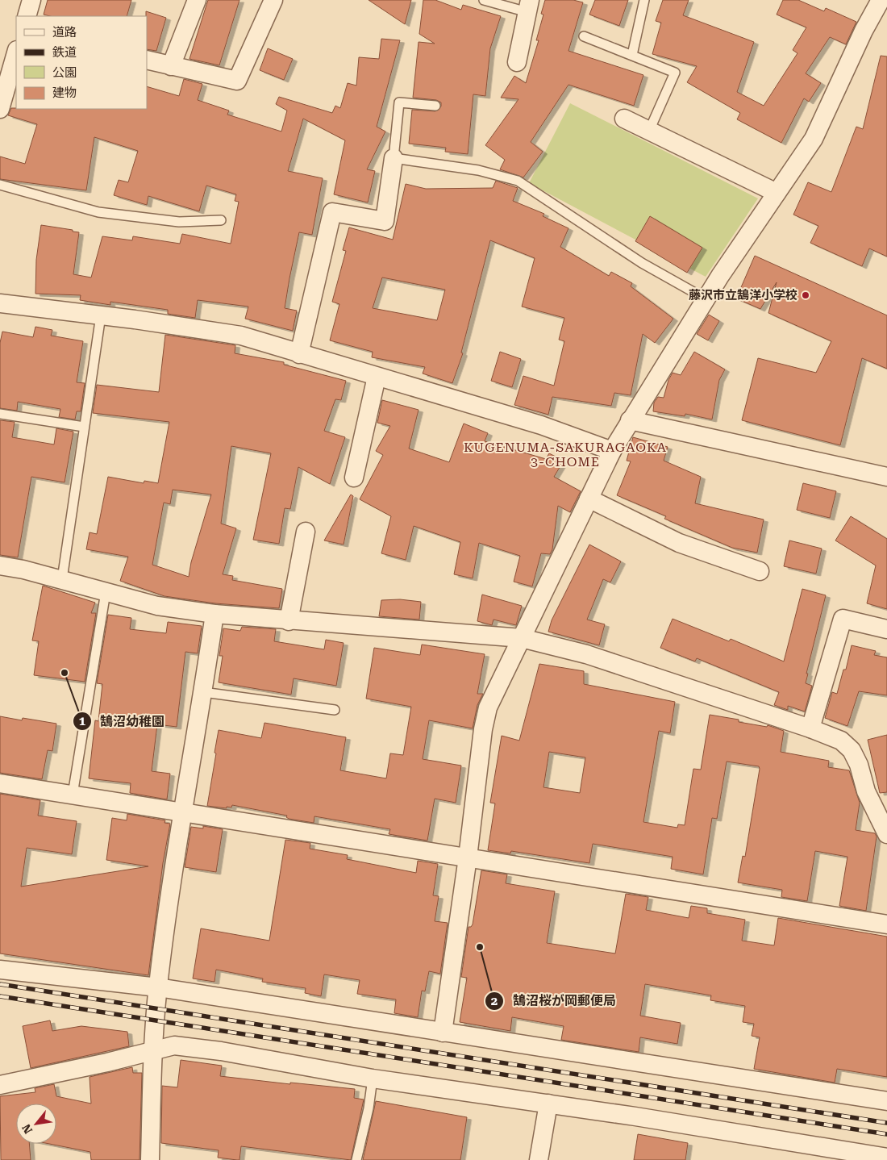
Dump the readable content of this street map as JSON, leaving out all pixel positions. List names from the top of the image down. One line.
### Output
{"districts":["KUGENUMA-SAKURAGAOKA 3-CHOME"],"places":["藤沢市立鵠洋小学校","鵠沼幼稚園","鵠沼桜が岡郵便局"],"legend":["道路","鉄道","公園","建物"],"north":"bottom left"}
